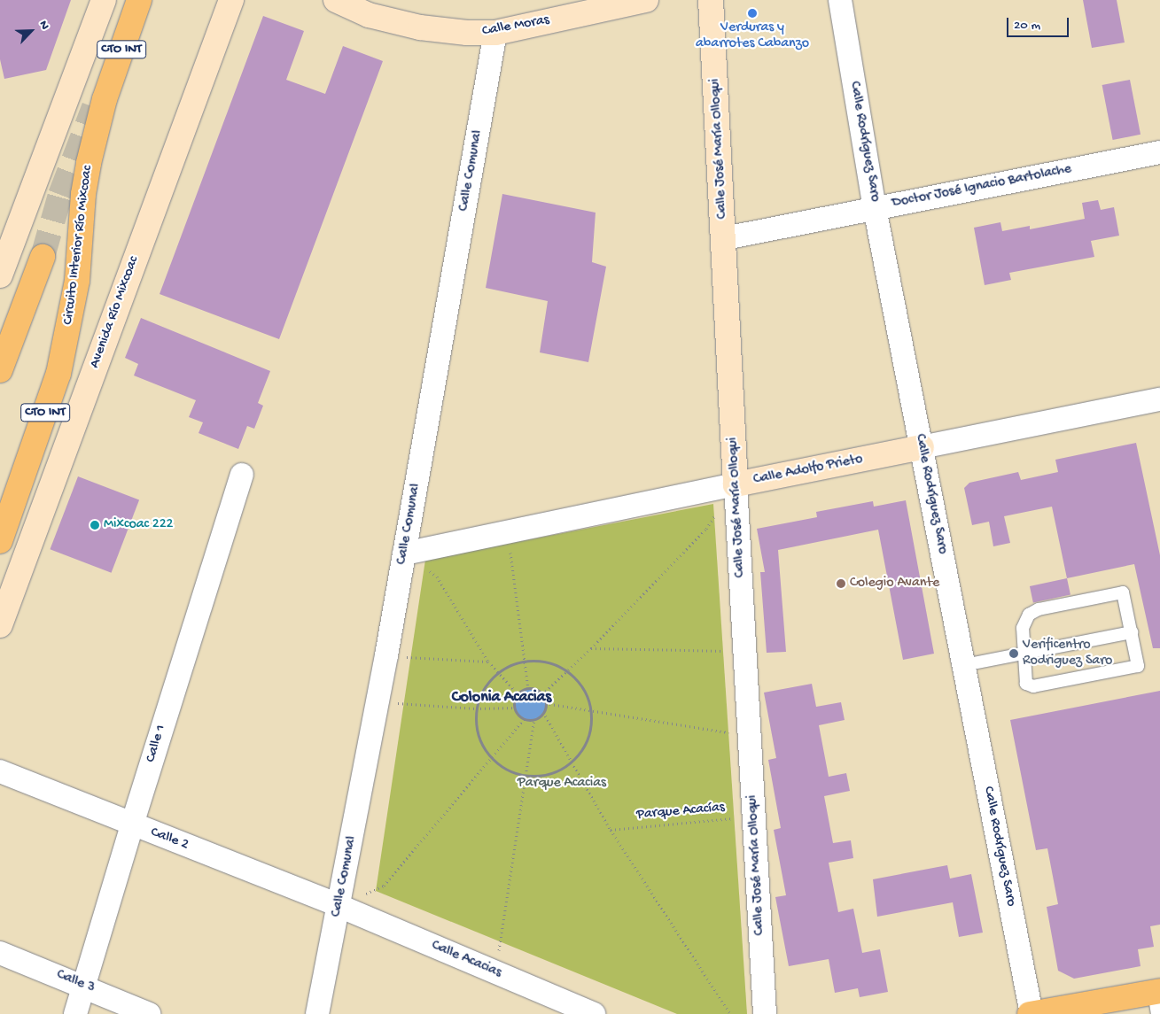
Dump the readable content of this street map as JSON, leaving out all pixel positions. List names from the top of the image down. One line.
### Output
{"streets":{"main road":["CTO INT","Circuito Interior Río Mixcoac"],"street":["Calle Moras","Calle Rodríguez Saro","Calle José María Olloqui","Calle Comunal","Doctor José Ignacio Bartolache","Avenida Río Mixcoac","Calle Adolfo Prieto","Calle 1","Calle 2","Calle Acacias","Calle 3"],"path":["Parque Acacías"]},"crossings":[["Calle Moras","Calle Comunal"],["Calle Rodríguez Saro","Doctor José Ignacio Bartolache"],["Calle Rodríguez Saro","Calle Adolfo Prieto"],["Calle José María Olloqui","Doctor José Ignacio Bartolache"],["Calle José María Olloqui","Calle Adolfo Prieto"],["Calle Comunal","Calle Adolfo Prieto"],["Calle Comunal","Calle 2"],["Calle Comunal","Calle Acacias"],["Calle 1","Calle 2"],["Calle 1","Calle 3"],["Calle 2","Calle Acacias"]],"districts":["Colonia Acacias"],"parks":["Parque Acacias"],"places":["Verduras y abarrotes Cabanzo","Mixcoac 222","Colegio Avante","Verificentro Rodriguez Saro"],"scale_bar":"20 m","north":"top right"}
